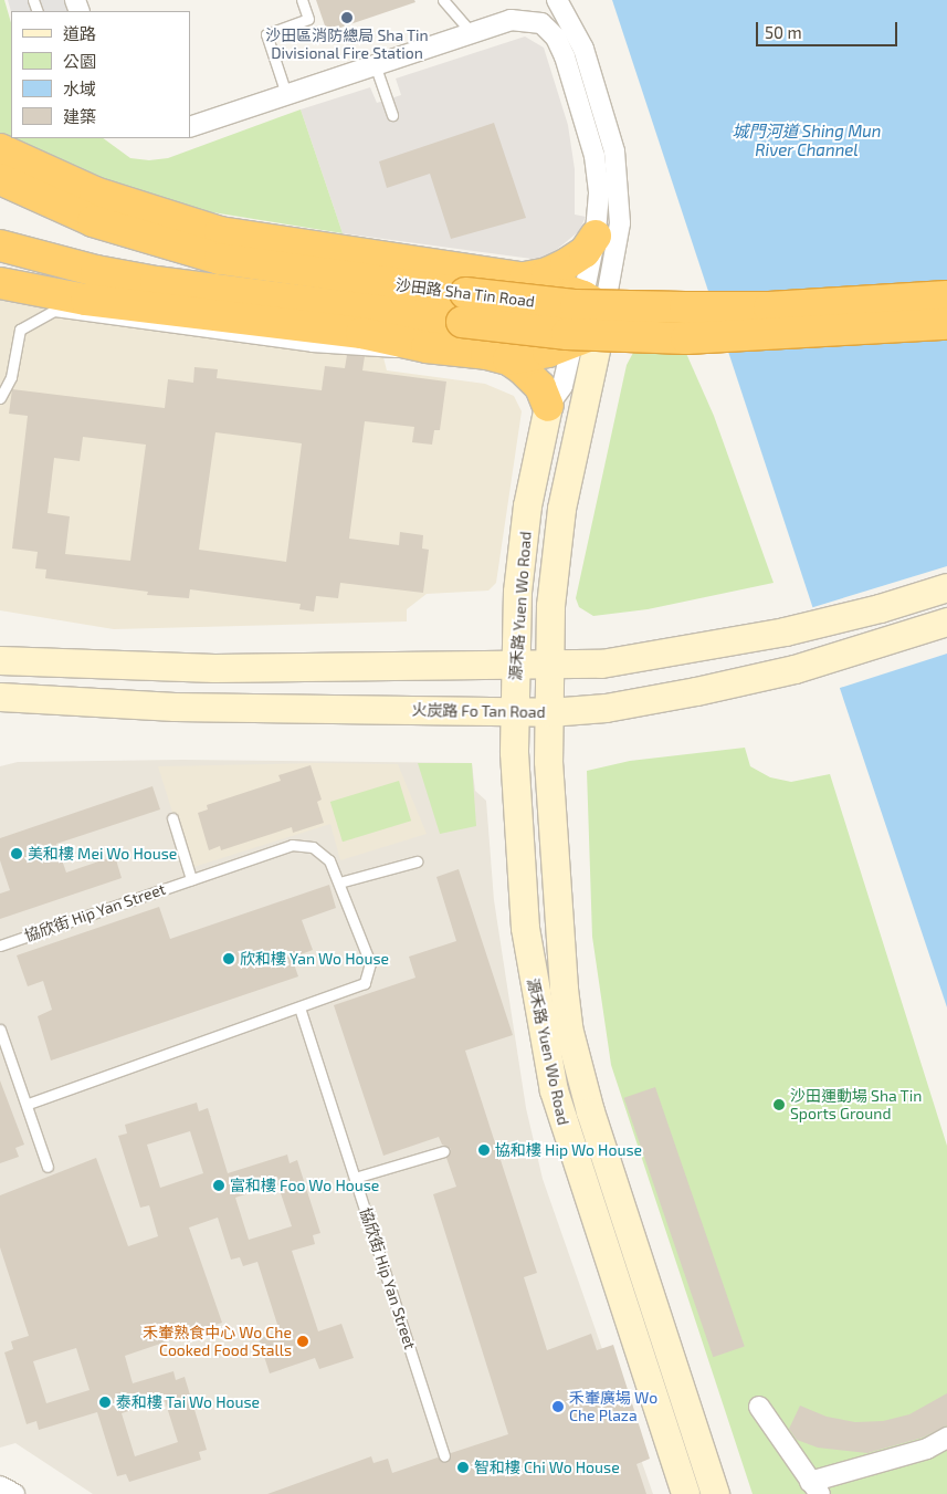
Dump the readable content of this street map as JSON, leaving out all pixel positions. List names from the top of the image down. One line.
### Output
{"streets":{"highway":["沙田路 Sha Tin Road"],"main road":["源禾路 Yuen Wo Road","火炭路 Fo Tan Road"],"lane":["協欣街 Hip Yan Street"]},"crossings":[["源禾路 Yuen Wo Road","火炭路 Fo Tan Road"]],"water":["城門河道 Shing Mun River Channel"],"places":["沙田區消防總局 Sha Tin Divisional Fire Station","美和樓 Mei Wo House","欣和樓 Yan Wo House","沙田運動場 Sha Tin Sports Ground","協和樓 Hip Wo House","富和樓 Foo Wo House","禾輋熟食中心 Wo Che Cooked Food Stalls","泰和樓 Tai Wo House","禾輋廣場 Wo Che Plaza","智和樓 Chi Wo House"],"legend":["道路","公園","水域","建築"],"scale_bar":"50 m"}
